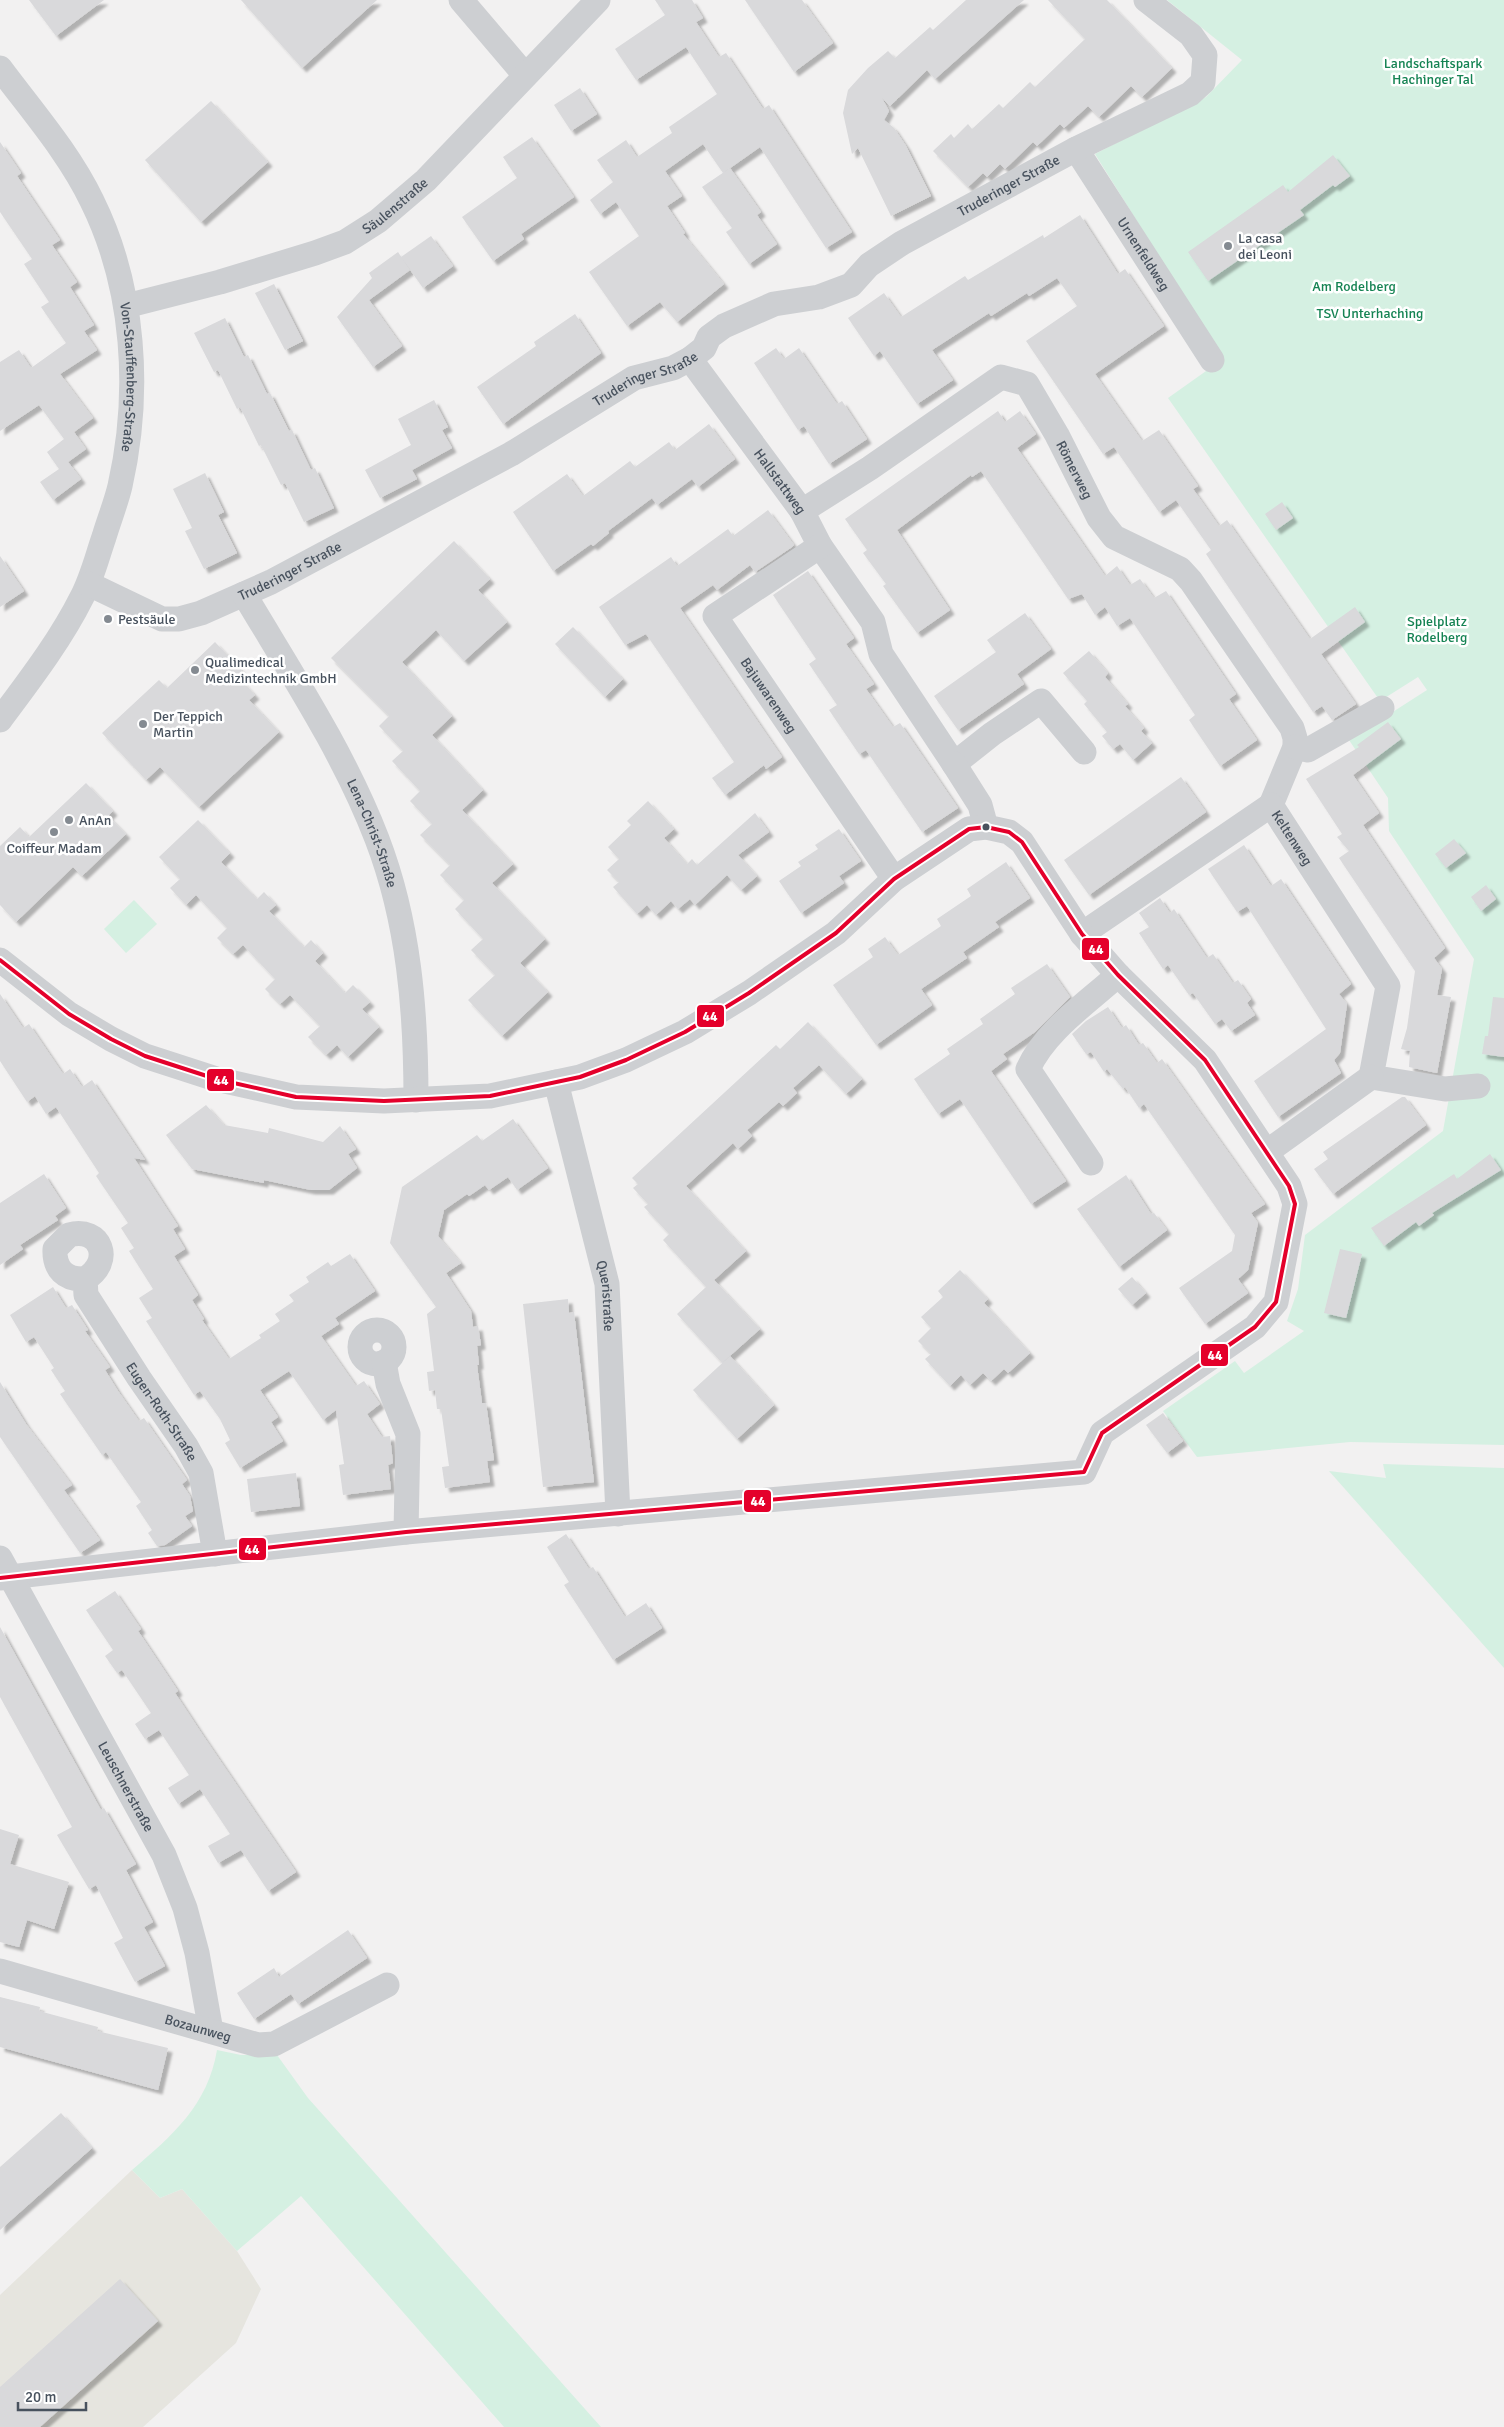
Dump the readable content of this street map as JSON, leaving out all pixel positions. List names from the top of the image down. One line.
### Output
{"streets":{"street":["Truderinger Straße","Säulenstraße","Urnenfeldweg","Von-Stauffenberg-Straße","Römerweg","Hallstattweg","Bajuwarenweg","Lena-Christ-Straße","Keltenweg","Queristraße","Eugen-Roth-Straße","Leuschnerstraße","Bozaunweg"]},"crossings":[["Truderinger Straße","Urnenfeldweg"],["Truderinger Straße","Von-Stauffenberg-Straße"],["Truderinger Straße","Hallstattweg"],["Truderinger Straße","Lena-Christ-Straße"],["Säulenstraße","Von-Stauffenberg-Straße"],["Römerweg","Hallstattweg"],["Hallstattweg","Bajuwarenweg"],["Leuschnerstraße","Bozaunweg"]],"parks":["Landschaftspark Hachinger Tal","Am Rodelberg","TSV Unterhaching","Spielplatz Rodelberg"],"places":["La casa dei Leoni","Pestsäule","Qualimedical Medizintechnik GmbH","Der Teppich Martin","AnAn","Coiffeur Madam"],"lines":["transit line 44"],"scale_bar":"20 m"}
